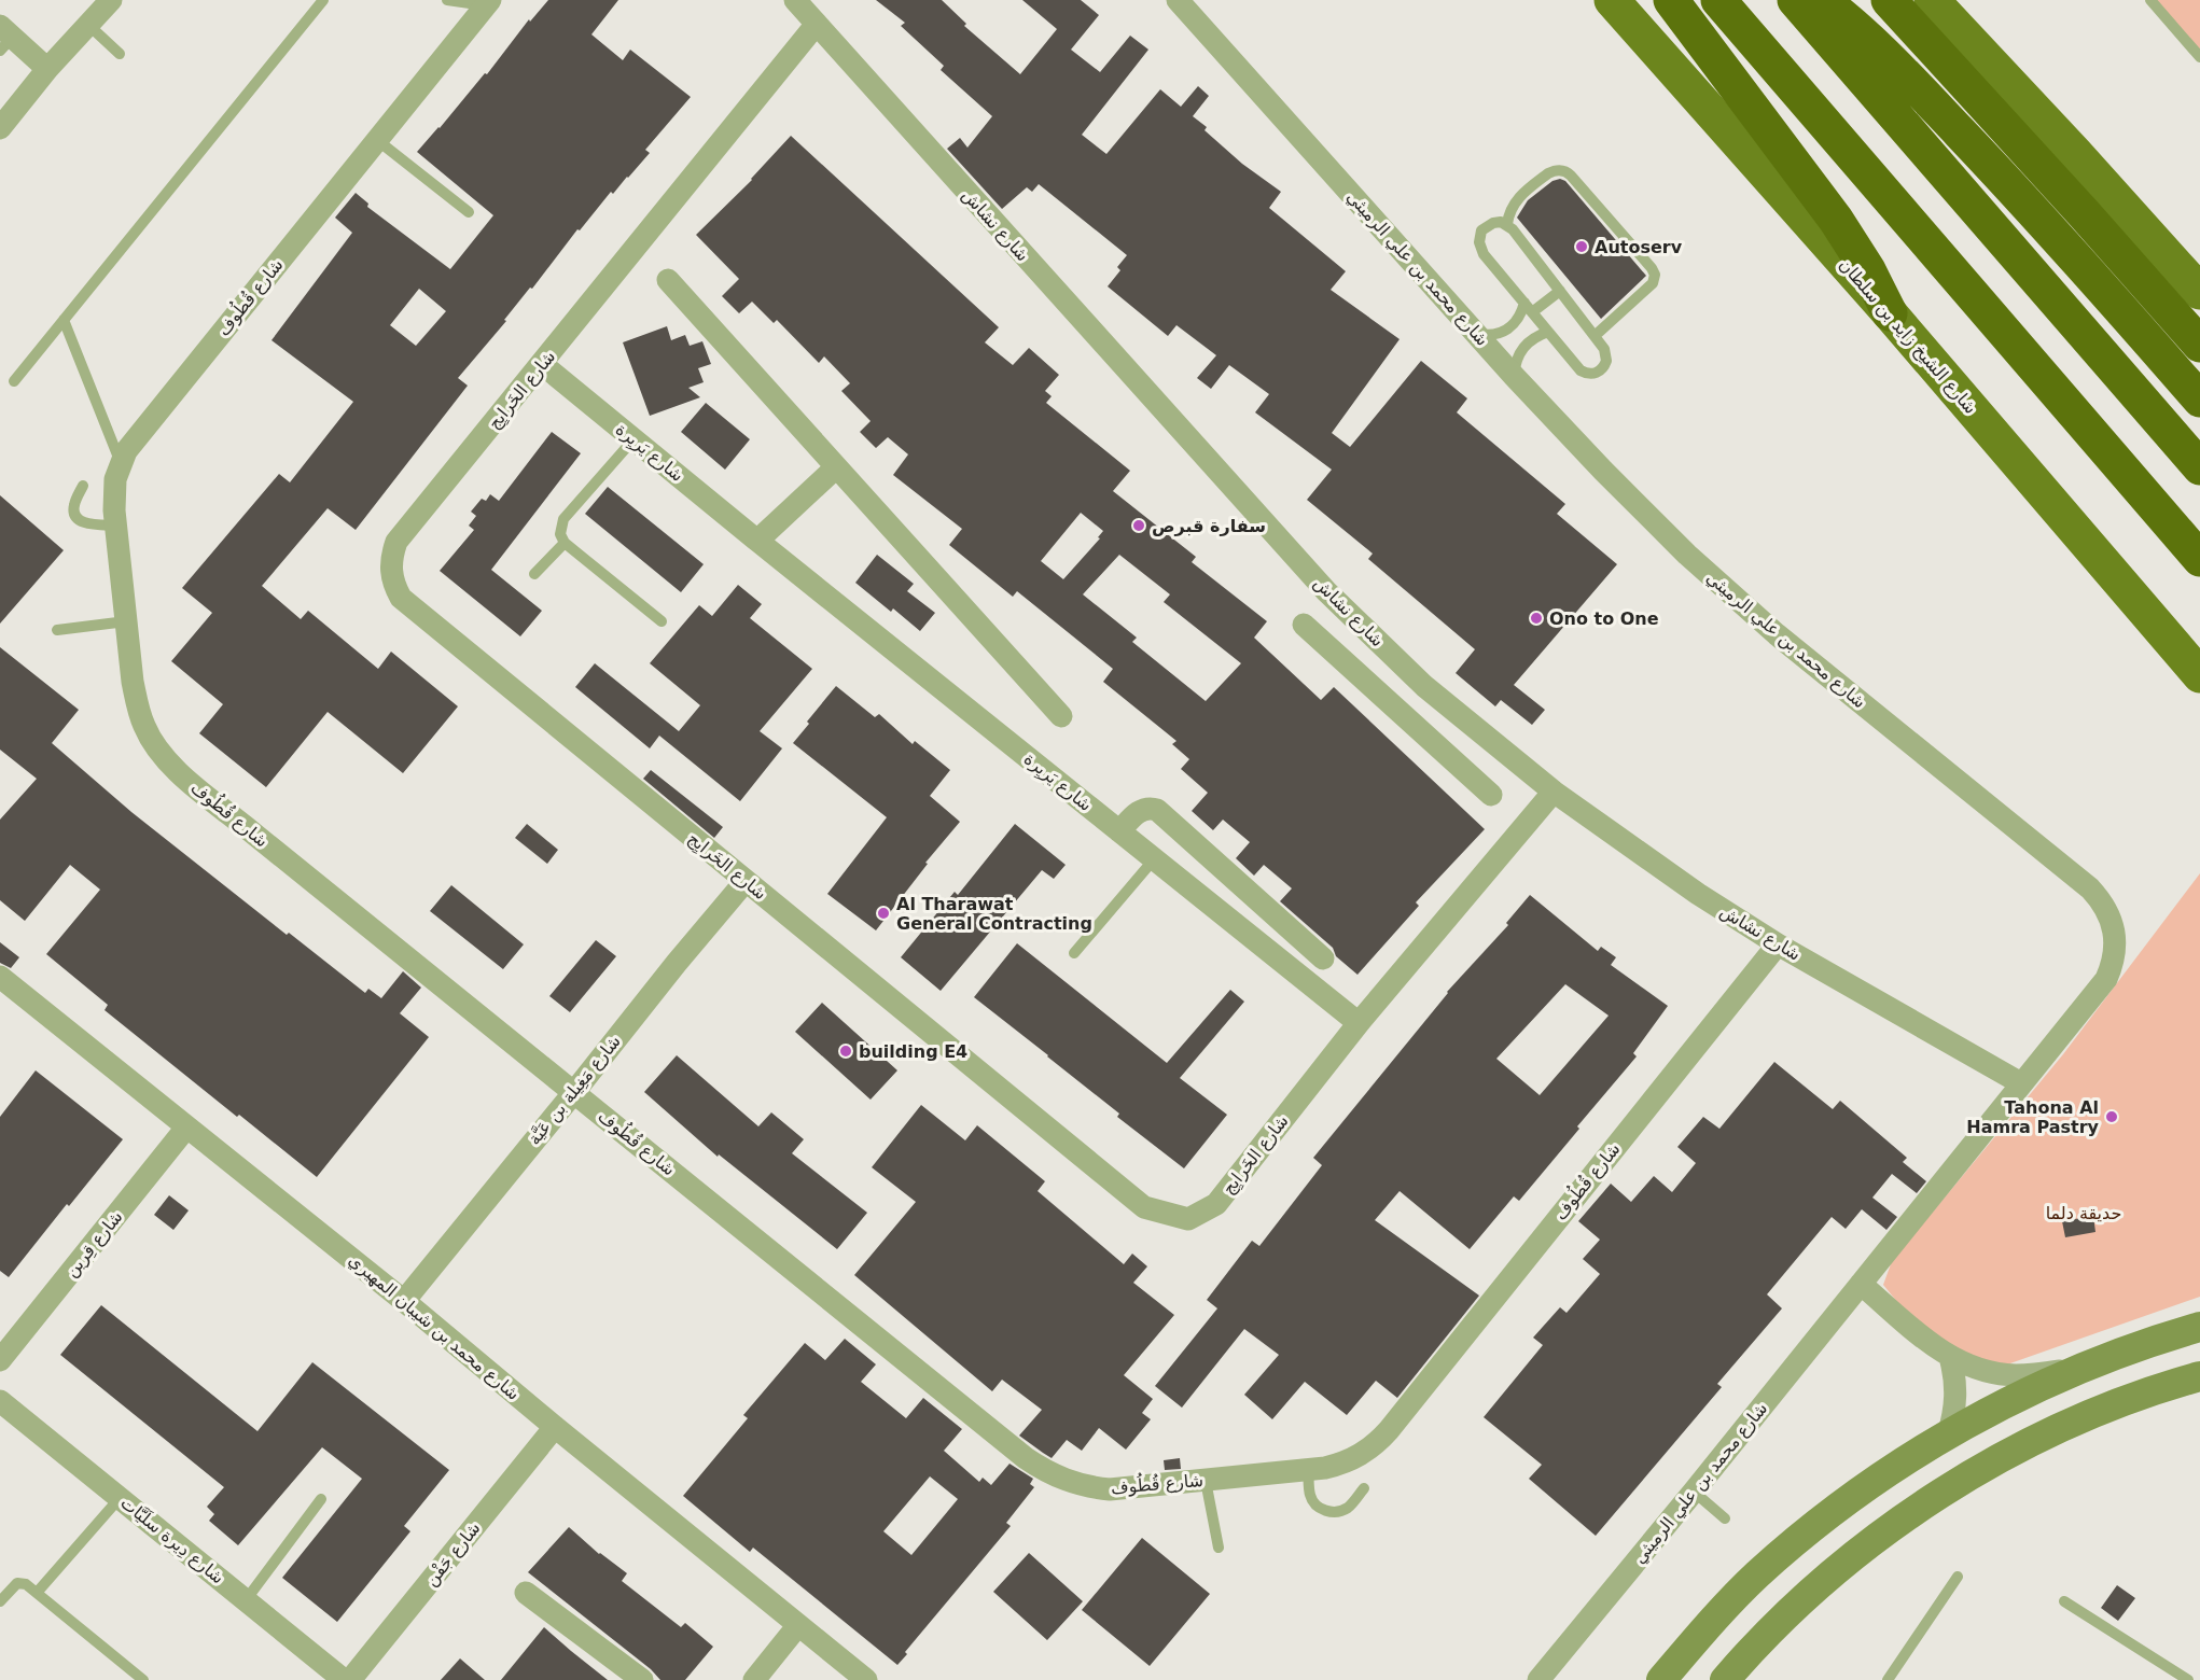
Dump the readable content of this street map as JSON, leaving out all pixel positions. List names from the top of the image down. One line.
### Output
{"streets":{"main road":["شارع الشيخ زايد بن سلطان"],"street":["شارع نشاش","شارع محمد بن علي الرميثي","شارع قُطُوف","شارع الخَرايِج","شارع يَريِرة","شارع مَغِيلة بن عَيَّة","شارع قِرين","شارع محمد بن شيبان المهيري","شارع دِيرة سلَيَّات","شارع جَفْن"]},"crossings":[["شارع نشاش","شارع محمد بن علي الرميثي"],["شارع نشاش","شارع قُطُوف"],["شارع نشاش","شارع الخَرايِج"],["شارع قُطُوف","شارع مَغِيلة بن عَيَّة"],["شارع الخَرايِج","شارع يَريِرة"],["شارع الخَرايِج","شارع مَغِيلة بن عَيَّة"],["شارع مَغِيلة بن عَيَّة","شارع محمد بن شيبان المهيري"],["شارع قِرين","شارع محمد بن شيبان المهيري"],["شارع محمد بن شيبان المهيري","شارع جَفْن"]],"parks":["حديقة دلما"],"places":["Autoserv","سفارة قبرص","Ono to One","Al Tharawat General Contracting","building E4","Tahona Al Hamra Pastry"]}
